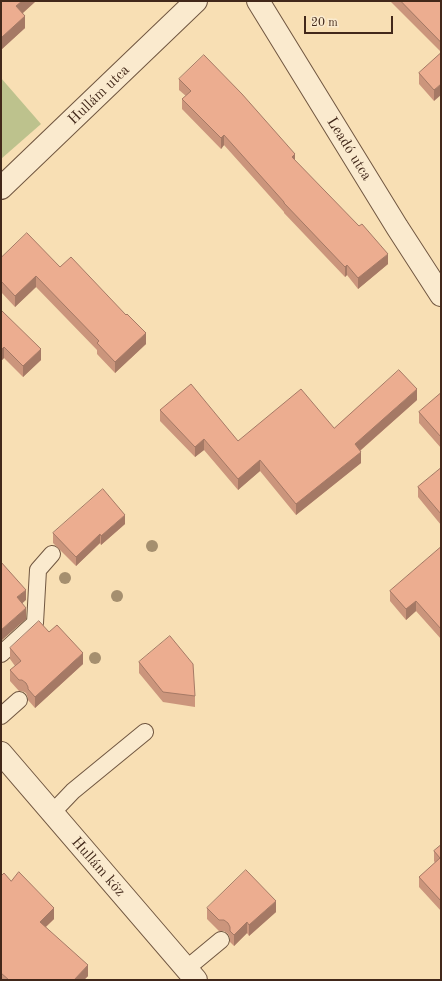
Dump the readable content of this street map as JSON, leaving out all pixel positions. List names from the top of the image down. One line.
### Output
{"streets":{"street":["Hullám utca","Leadó utca","Hullám köz"]},"scale_bar":"20 m"}
